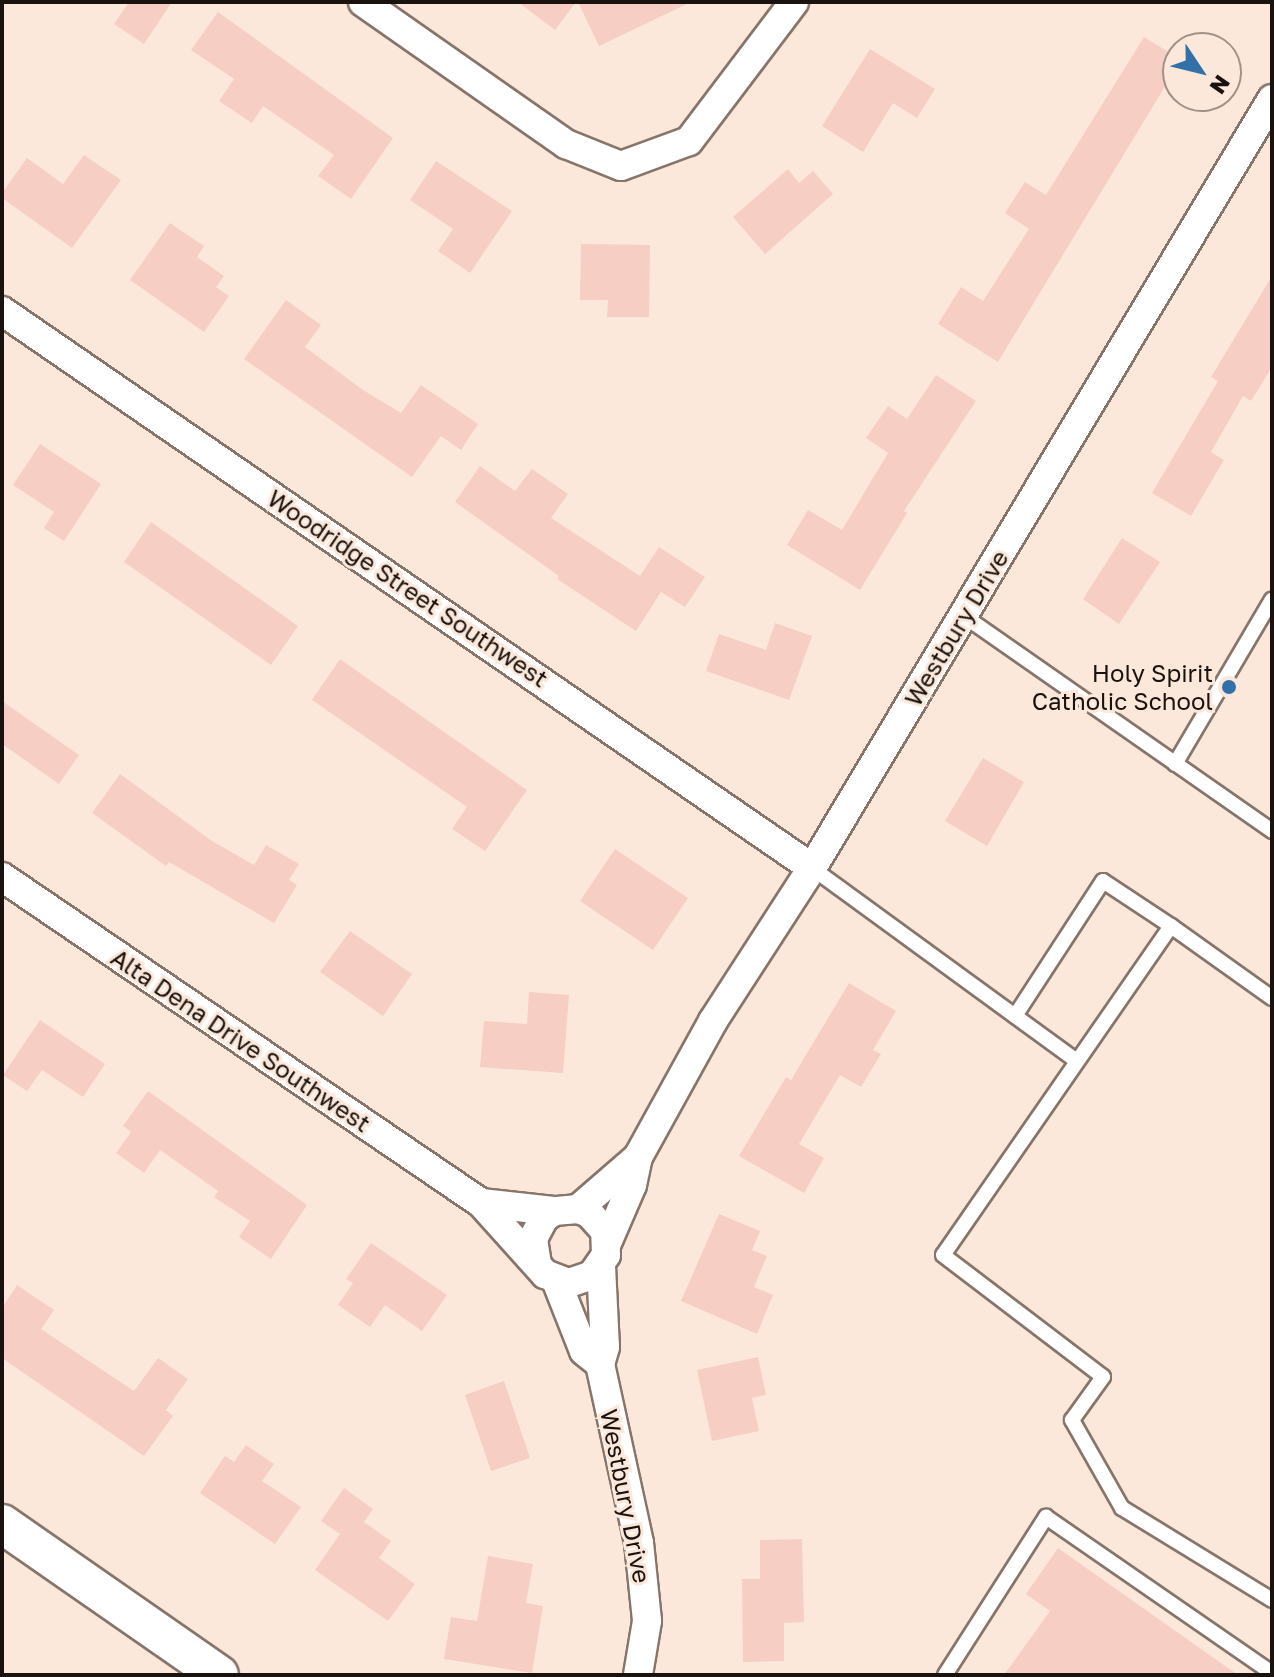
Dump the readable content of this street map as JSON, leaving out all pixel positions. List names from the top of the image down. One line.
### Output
{"streets":{"street":["Woodridge Street Southwest","Westbury Drive","Alta Dena Drive Southwest"]},"crossings":[["Woodridge Street Southwest","Westbury Drive"],["Westbury Drive","Alta Dena Drive Southwest"]],"places":["Holy Spirit Catholic School"],"north":"bottom right"}
